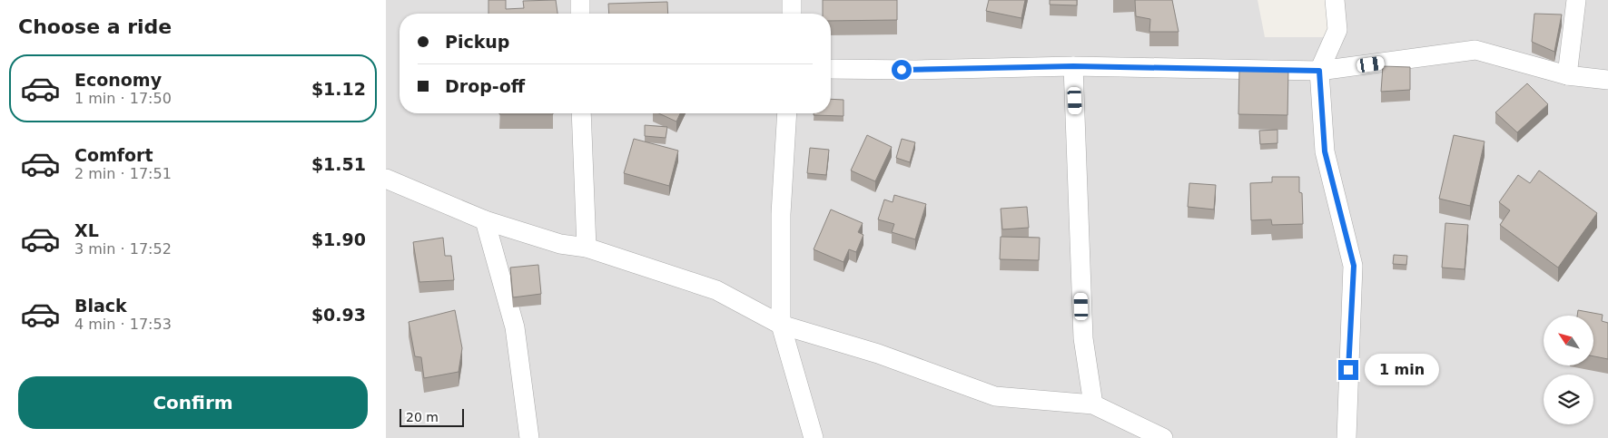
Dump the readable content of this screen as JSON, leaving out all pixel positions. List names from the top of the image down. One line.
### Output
{"scale_bar":"20 m","north":"top left","page":{"heading":"Choose a ride","banner":["Pickup","Drop-off"],"list":[{"name":"Economy","note":"1 min · 17:50","value":"$1.12"},{"name":"Comfort","note":"2 min · 17:51","value":"$1.51"},{"name":"XL","note":"3 min · 17:52","value":"$1.90"},{"name":"Black","note":"4 min · 17:53","value":"$0.93"}],"bubble":"1 min","buttons":"Confirm","scale":"20 m"}}
